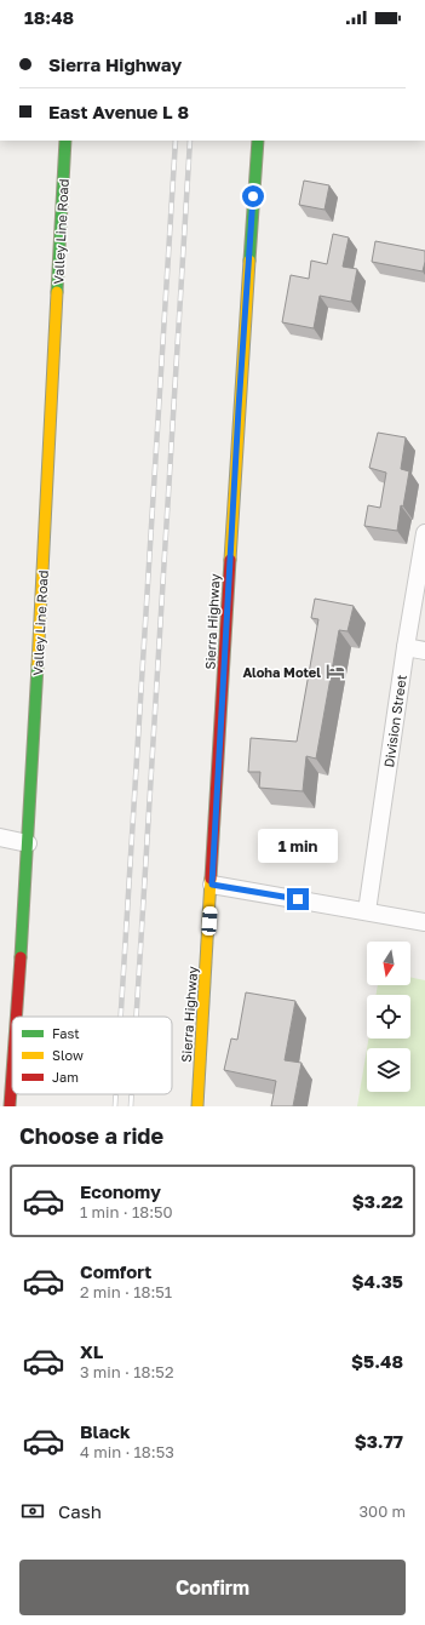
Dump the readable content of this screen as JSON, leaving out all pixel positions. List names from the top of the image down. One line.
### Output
{"streets":{"street":["Valley Line Road","Sierra Highway","Division Street"]},"places":{"hotel":["Aloha Motel"]},"legend":["Fast","Slow","Jam"],"north":"bottom","page":{"status":"18:48","banner":["Sierra Highway","East Avenue L 8"],"bubble":"1 min","heading":"Choose a ride","list":[{"name":"Economy","note":"1 min · 18:50","value":"$3.22"},{"name":"Comfort","note":"2 min · 18:51","value":"$4.35"},{"name":"XL","note":"3 min · 18:52","value":"$5.48"},{"name":"Black","note":"4 min · 18:53","value":"$3.77"}],"pay":["Cash","300 m"],"buttons":"Confirm"}}
